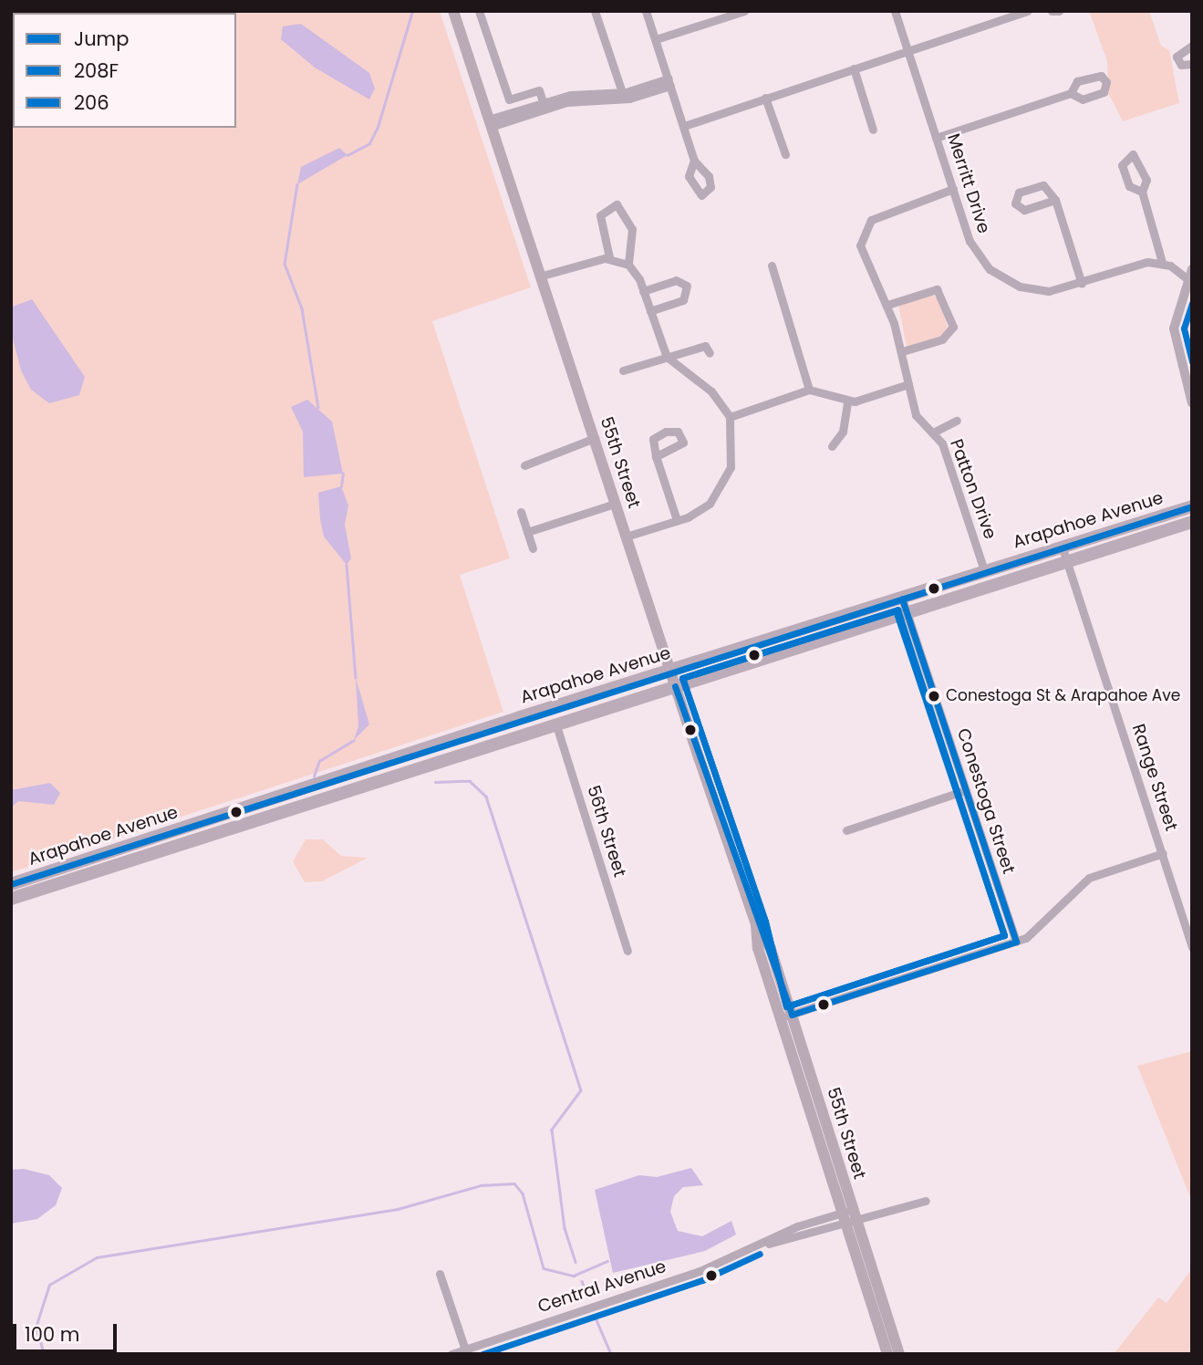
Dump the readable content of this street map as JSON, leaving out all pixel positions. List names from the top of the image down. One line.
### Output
{"streets":{"main road":["55th Street","Arapahoe Avenue"],"street":["Merritt Drive","Patton Drive","Range Street","Conestoga Street","56th Street","Central Avenue"]},"crossings":[["Merritt Drive","Patton Drive"],["55th Street","Arapahoe Avenue"],["55th Street","Central Avenue"],["Patton Drive","Arapahoe Avenue"],["Arapahoe Avenue","Range Street"],["Arapahoe Avenue","Conestoga Street"],["Arapahoe Avenue","56th Street"]],"places":["Conestoga St & Arapahoe Ave"],"lines":["transit line 206","transit line Jump","transit line 208F"],"legend":["Jump","208F","206"],"scale_bar":"100 m"}
